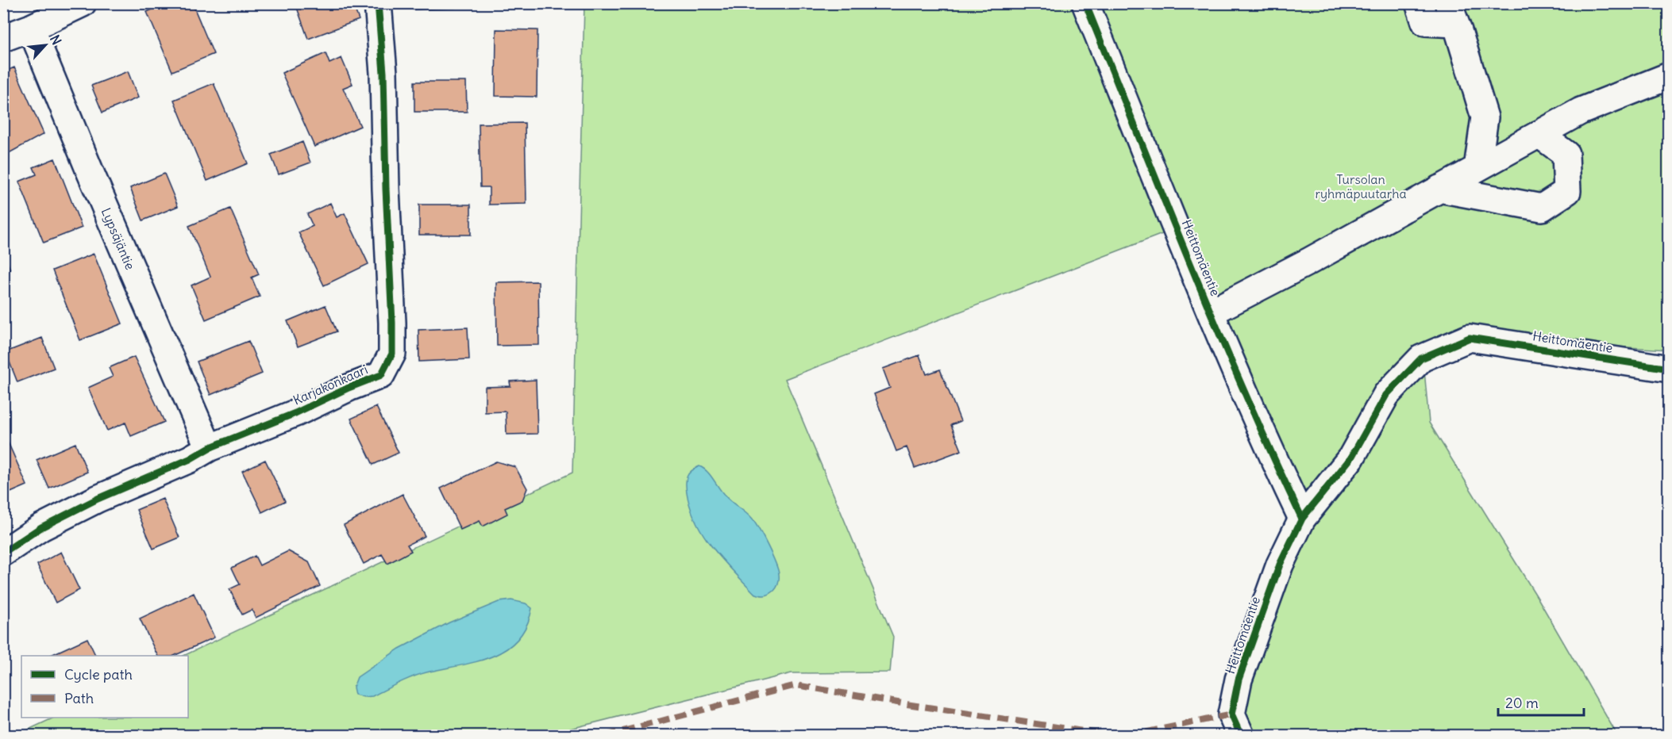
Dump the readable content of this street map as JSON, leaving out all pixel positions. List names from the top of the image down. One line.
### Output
{"streets":{"street":["Lypsäjäntie","Heittomäentie","Karjakonkaari"]},"crossings":[["Lypsäjäntie","Karjakonkaari"]],"parks":["Tursolan ryhmäpuutarha"],"legend":["Cycle path","Path"],"scale_bar":"20 m","north":"top right"}
